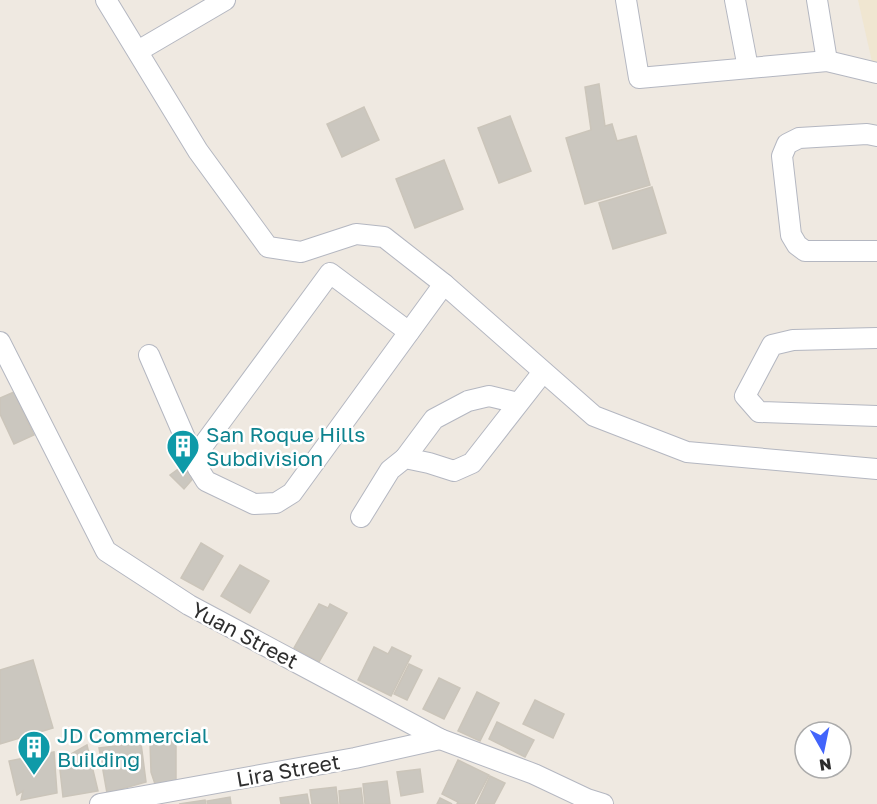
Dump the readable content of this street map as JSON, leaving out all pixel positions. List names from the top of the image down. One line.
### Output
{"streets":{"street":["Yuan Street","Lira Street"]},"crossings":[["Yuan Street","Lira Street"]],"places":{"building":["San Roque Hills Subdivision","JD Commercial Building"]},"north":"bottom"}
